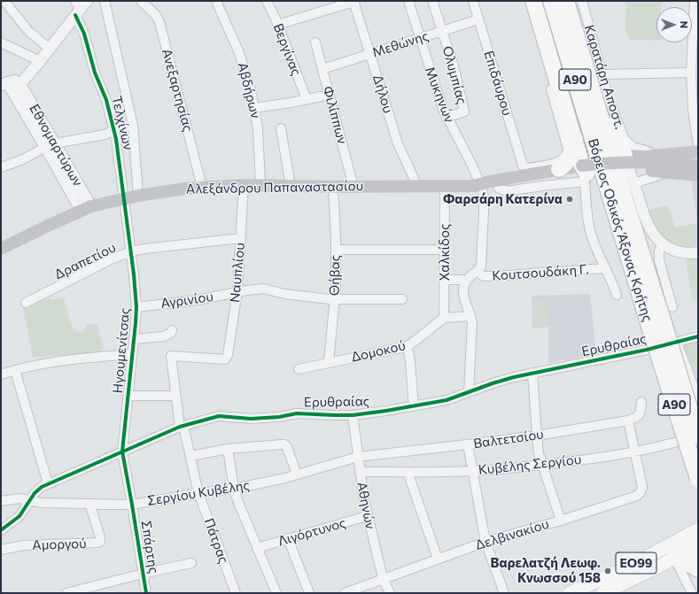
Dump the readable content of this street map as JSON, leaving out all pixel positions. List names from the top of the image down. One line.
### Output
{"streets":{"highway":["Α90","Βόρειος Οδικός Άξονας Κρήτης"],"main road":["Αλεξάνδρου Παπαναστασίου","ΕΟ99"],"street":["Μεθώνης","Βεργίνας","Ολυμπίας","Καρατάρη Αποστ.","Επιδάυρου","Ανεξαρτησίας","Αβδήρων","Δήλου","Μυκηνών","Φιλίππων","Τελχίνων","Εθνομαρτύρων","Χαλκίδος","Δραπετίου","Ναυπλίου","Κουτσουδάκη Γ.","Θήβας","Αγρινίου","Ερυθραίας","Ηγουμενίτσας","Δομοκού","Βαλτετσίου","Κυβέλης Σεργίου","Σεργίου Κυβέλης","Αθηνών","Λιγόρτυνος","Δελβινακίου","Πάτρας","Αμοργού","Σπάρτης"]},"crossings":[["Μεθώνης","Ολυμπίας"],["Μεθώνης","Επιδάυρου"],["Μεθώνης","Δήλου"],["Μεθώνης","Μυκηνών"],["Μεθώνης","Φιλίππων"],["Ολυμπίας","Μυκηνών"],["Ανεξαρτησίας","Αλεξάνδρου Παπαναστασίου"],["Αβδήρων","Αλεξάνδρου Παπαναστασίου"],["Δήλου","Αλεξάνδρου Παπαναστασίου"],["Μυκηνών","Αλεξάνδρου Παπαναστασίου"],["Μυκηνών","Κουτσουδάκη Γ."],["Φιλίππων","Αλεξάνδρου Παπαναστασίου"],["Τελχίνων","Εθνομαρτύρων"],["Τελχίνων","Αλεξάνδρου Παπαναστασίου"],["Τελχίνων","Ηγουμενίτσας"],["Εθνομαρτύρων","Αλεξάνδρου Παπαναστασίου"],["Αλεξάνδρου Παπαναστασίου","Χαλκίδος"],["Αλεξάνδρου Παπαναστασίου","Ναυπλίου"],["Αλεξάνδρου Παπαναστασίου","Θήβας"],["Αλεξάνδρου Παπαναστασίου","Ηγουμενίτσας"],["Βόρειος Οδικός Άξονας Κρήτης","Κυβέλης Σεργίου"],["Χαλκίδος","Δομοκού"],["Δραπετίου","Ναυπλίου"],["Δραπετίου","Ηγουμενίτσας"],["Ναυπλίου","Αγρινίου"],["Ναυπλίου","Πάτρας"],["Θήβας","Αγρινίου"],["Θήβας","Δομοκού"],["Αγρινίου","Ηγουμενίτσας"],["Ερυθραίας","Ηγουμενίτσας"],["Ερυθραίας","Σεργίου Κυβέλης"],["Ερυθραίας","Αθηνών"],["Ερυθραίας","Πάτρας"],["Ηγουμενίτσας","Σεργίου Κυβέλης"],["Ηγουμενίτσας","Σπάρτης"],["Βαλτετσίου","Σεργίου Κυβέλης"],["Βαλτετσίου","Αθηνών"],["Κυβέλης Σεργίου","Αθηνών"],["Κυβέλης Σεργίου","Δελβινακίου"],["Σεργίου Κυβέλης","Αθηνών"],["Σεργίου Κυβέλης","Πάτρας"],["Σεργίου Κυβέλης","Αμοργού"],["Σεργίου Κυβέλης","Σπάρτης"],["Αθηνών","Λιγόρτυνος"],["Αθηνών","Δελβινακίου"]],"places":["Φαρσάρη Κατερίνα","Βαρελατζή Λεωφ. Κνωσσού 158"],"north":"right"}
